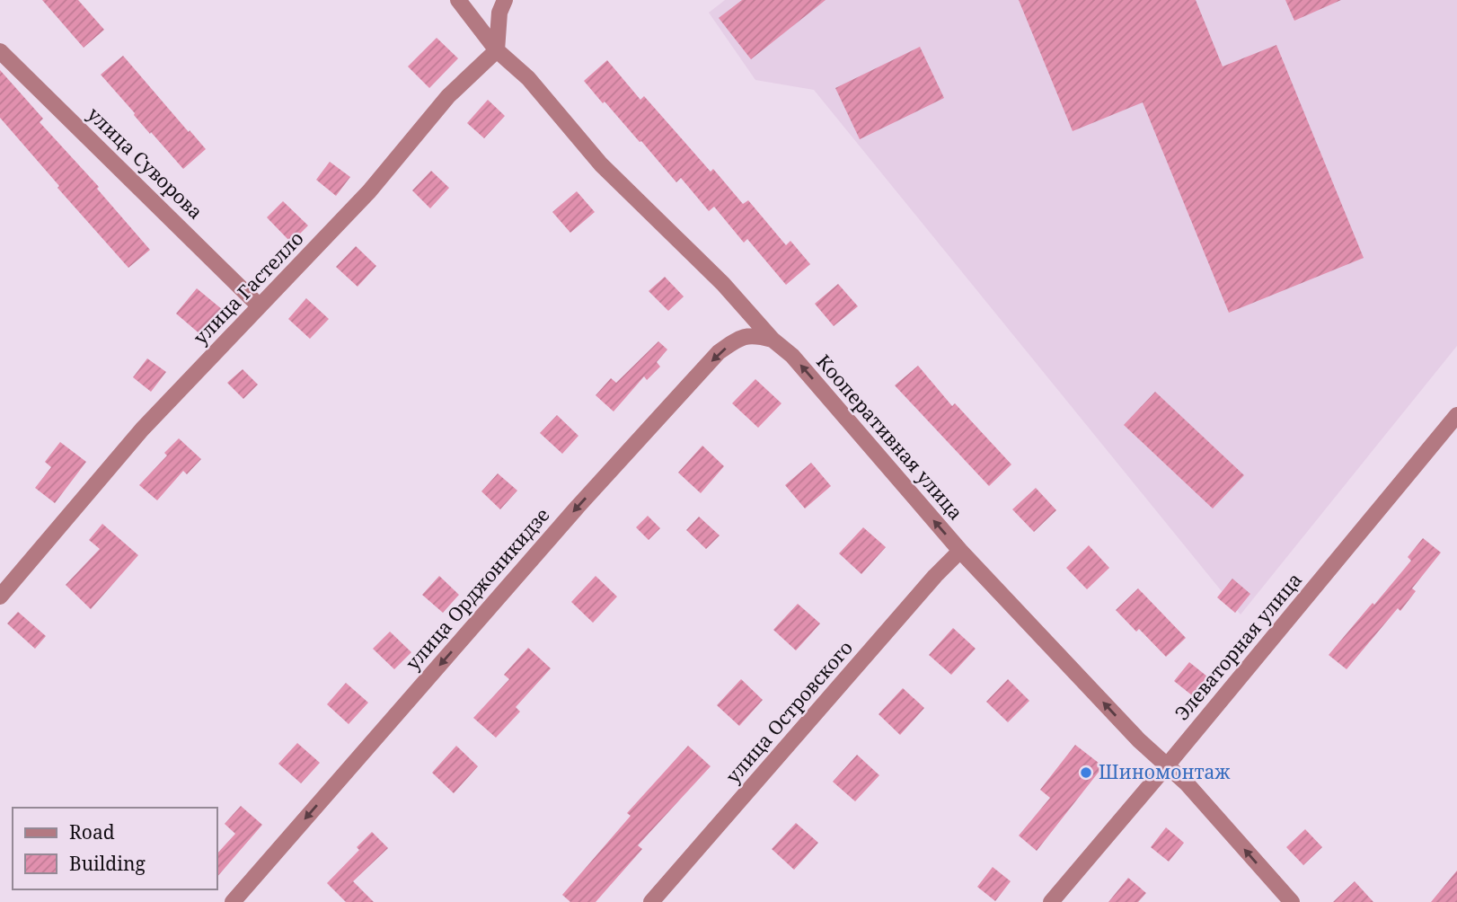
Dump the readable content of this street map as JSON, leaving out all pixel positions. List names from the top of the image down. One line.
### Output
{"streets":{"street":["улица Суворова","улица Гастелло","Кооперативная улица","улица Орджоникидзе","Элеваторная улица","улица Островского"]},"crossings":[["улица Суворова","улица Гастелло"],["улица Гастелло","Кооперативная улица"],["Кооперативная улица","улица Орджоникидзе"],["Кооперативная улица","Элеваторная улица"],["Кооперативная улица","улица Островского"]],"one_way":["Кооперативная улица","улица Орджоникидзе"],"places":["Шиномонтаж"],"legend":["Road","Building"]}
